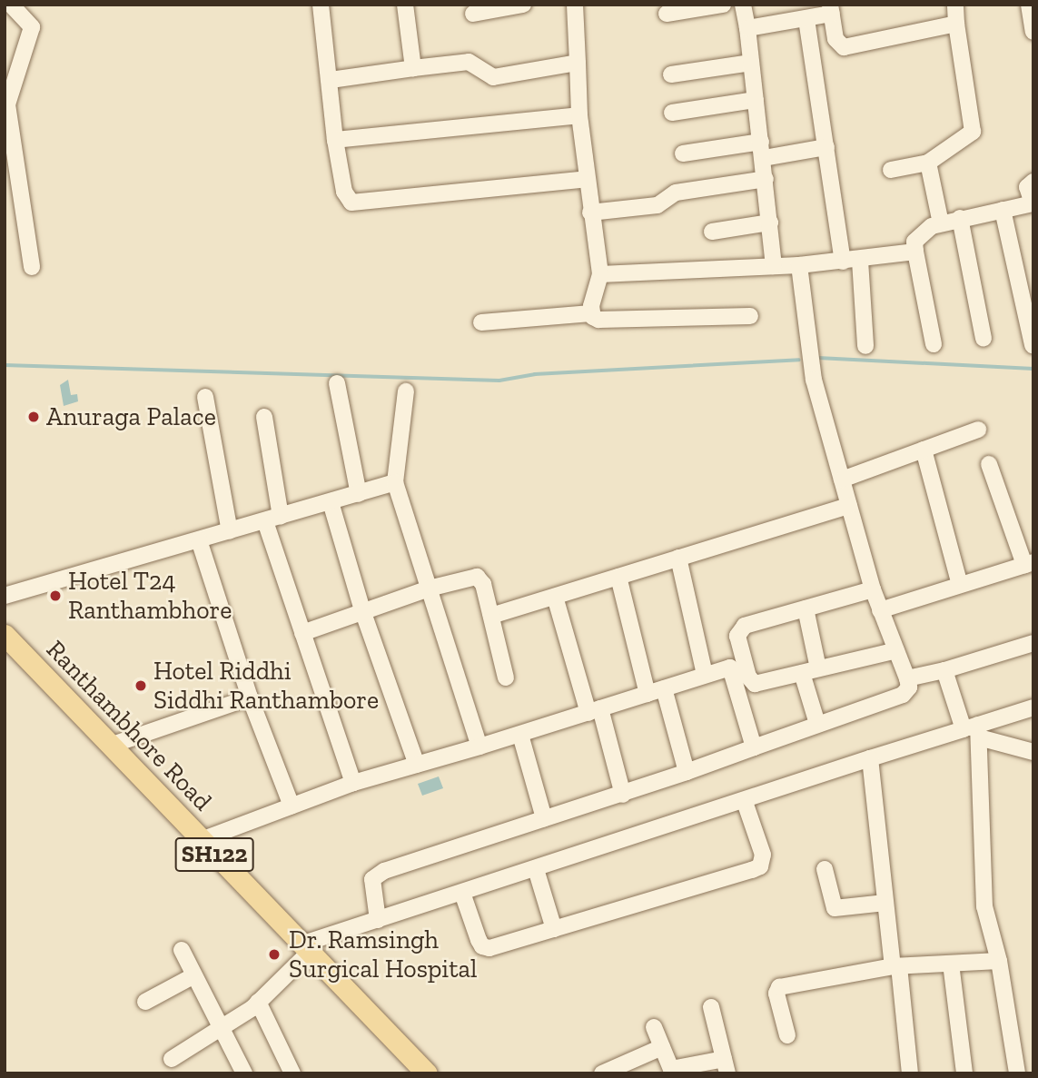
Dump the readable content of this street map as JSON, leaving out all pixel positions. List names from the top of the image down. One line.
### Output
{"streets":{"main road":["Ranthambhore Road","SH122"]},"places":["Anuraga Palace","Hotel T24 Ranthambhore","Hotel Riddhi Siddhi Ranthambore","Dr. Ramsingh Surgical Hospital"]}
